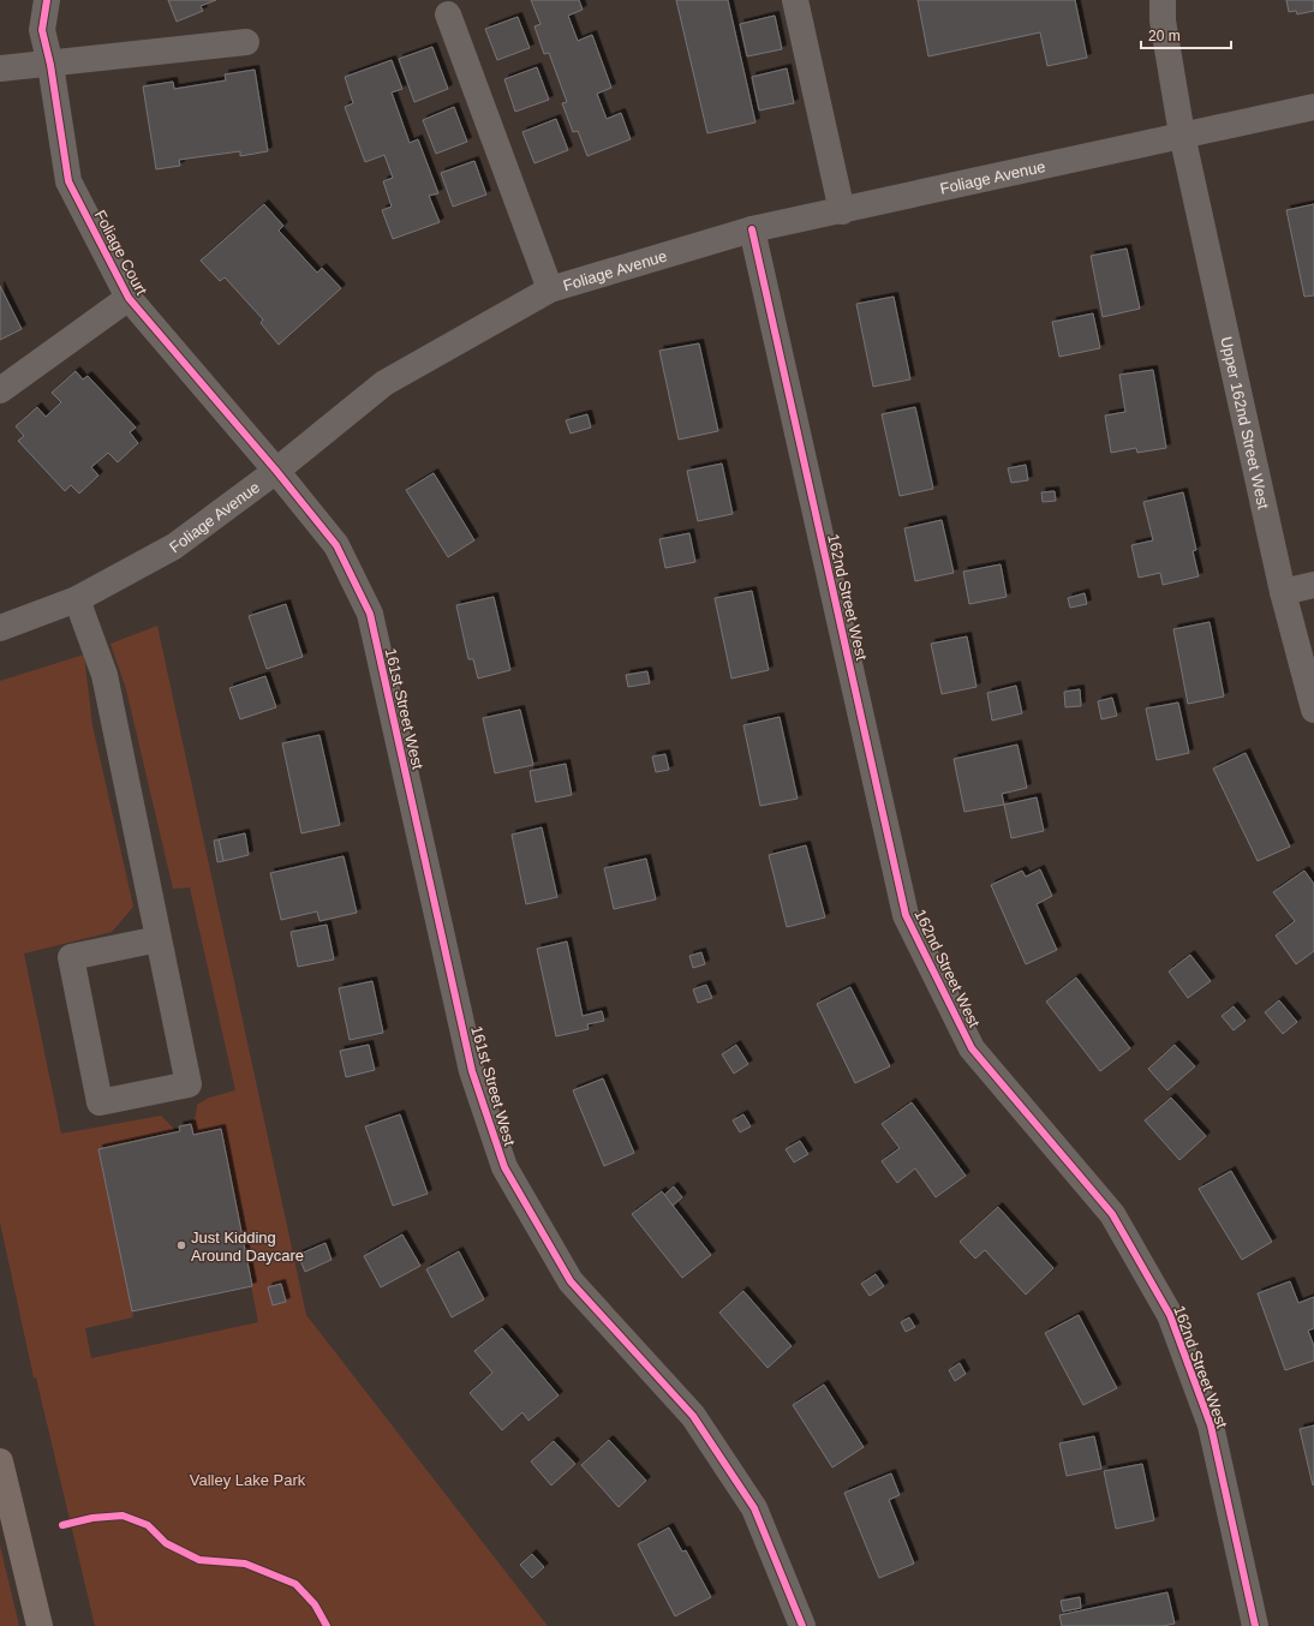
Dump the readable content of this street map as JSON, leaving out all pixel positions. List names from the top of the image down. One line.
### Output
{"streets":{"street":["Foliage Avenue","Foliage Court","Upper 162nd Street West","162nd Street West","161st Street West"]},"crossings":[["Foliage Avenue","Foliage Court"],["Foliage Avenue","Upper 162nd Street West"],["Foliage Avenue","162nd Street West"],["Foliage Avenue","161st Street West"],["Foliage Court","161st Street West"]],"parks":["Valley Lake Park"],"places":["Just Kidding Around Daycare"],"scale_bar":"20 m"}
